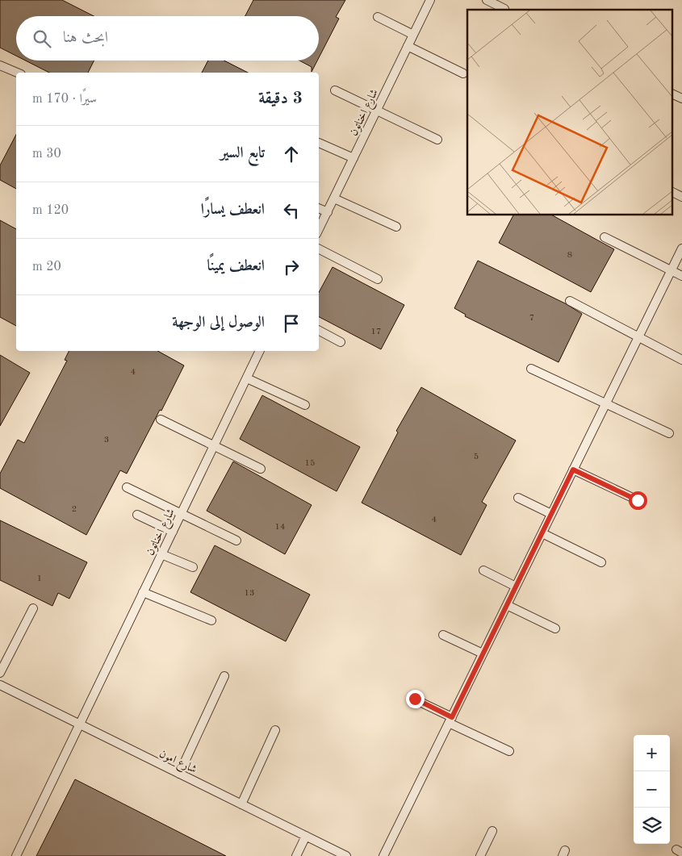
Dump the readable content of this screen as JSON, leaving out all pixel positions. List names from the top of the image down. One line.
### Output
{"streets":{"lane":["شارع اخناتون","شارع امون"]},"crossings":[["شارع اخناتون","شارع امون"]],"house_numbers":["8","7","17","4","3","5","15","2","4","14","1","13"],"page":{"search":"ابحث هنا","heading":["3 دقيقة","سيرًا · 170 m"],"list":[["تابع السير","30 m"],["انعطف يسارًا","120 m"],["انعطف يمينًا","20 m"],"الوصول إلى الوجهة"],"map_buttons":["+","−"]}}
